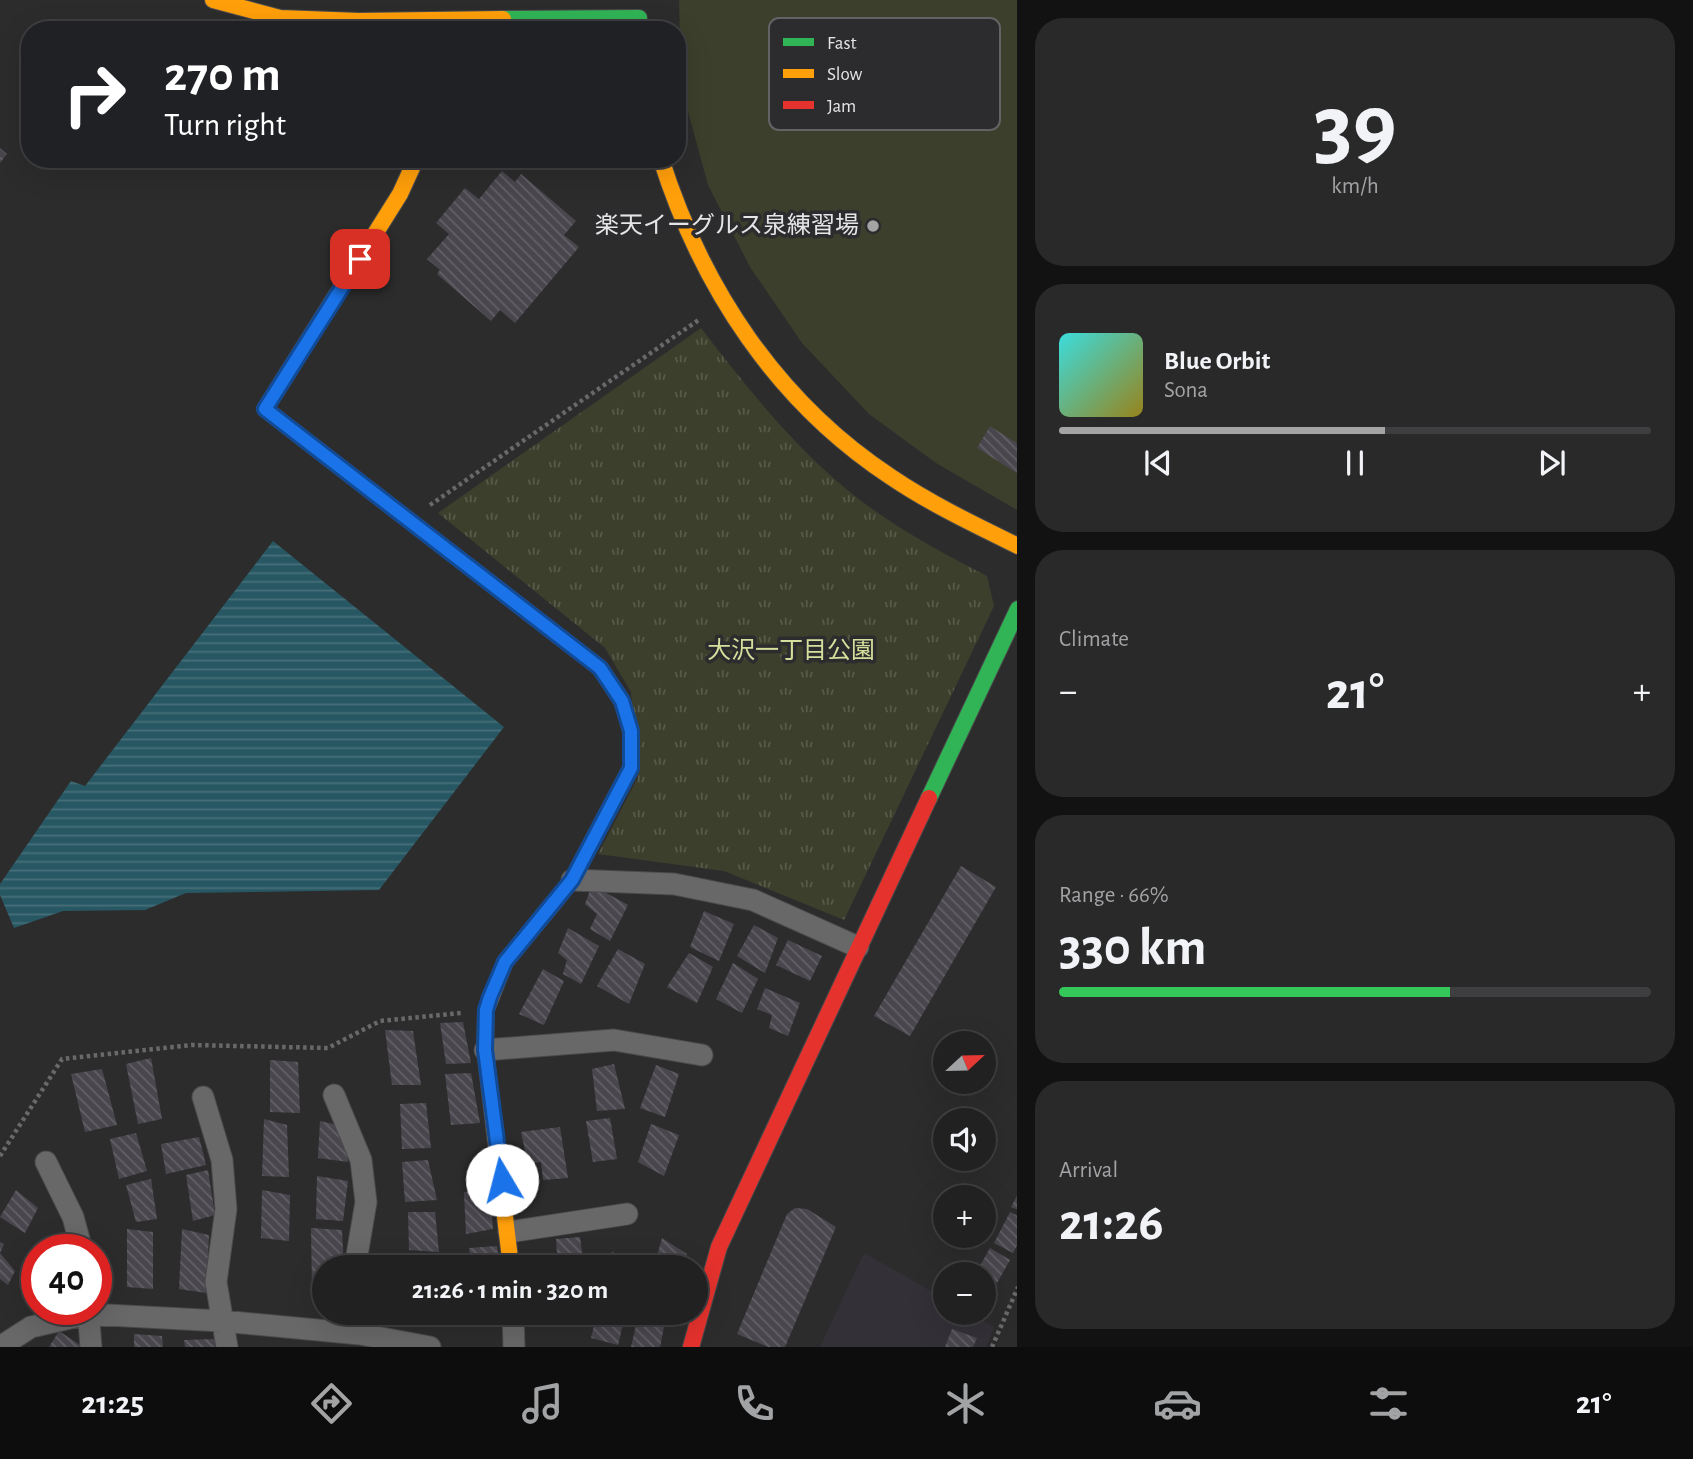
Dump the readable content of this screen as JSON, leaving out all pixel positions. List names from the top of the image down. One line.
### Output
{"parks":["大沢一丁目公園"],"places":["楽天イーグルス泉練習場"],"legend":["Fast","Slow","Jam"],"north":"right","page":{"tile":[["39","km/h"],"Climate",["Range · 66%","330 km"],["Arrival","21:26"]],"turn":["270 m","Turn right"],"song":["Blue Orbit","Sona"],"heat":["−","21°","+"],"map_buttons":["+","−"],"limit":"40","trip":"21:26 · 1 min · 320 m","tabs":["21:25","21°"]}}
